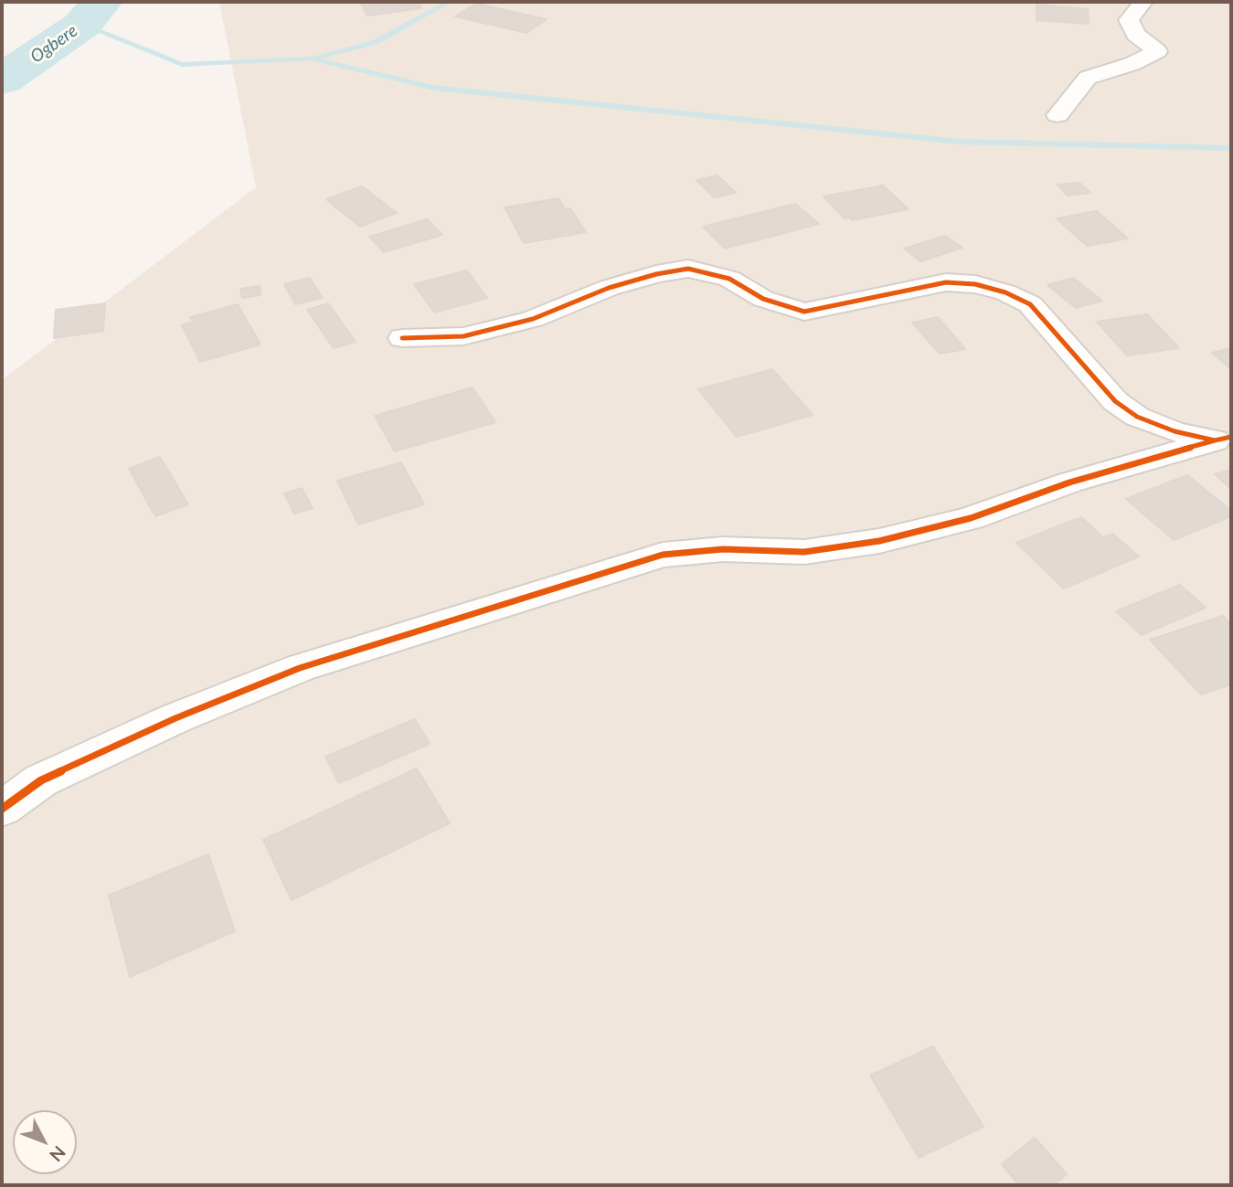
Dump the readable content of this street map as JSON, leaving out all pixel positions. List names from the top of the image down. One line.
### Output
{"water":["Ogbere"],"north":"bottom right"}
